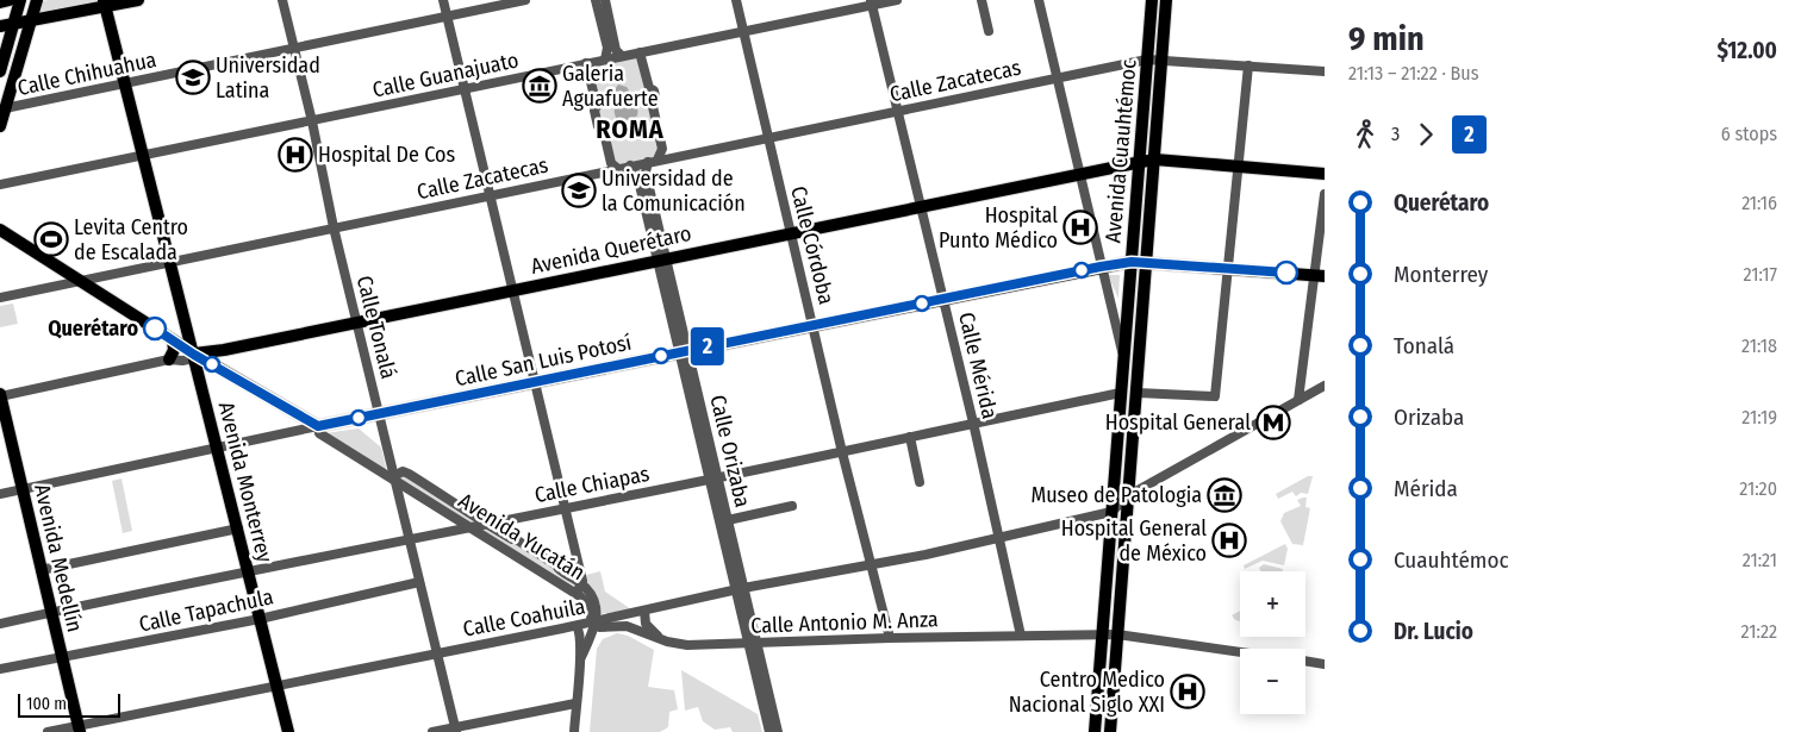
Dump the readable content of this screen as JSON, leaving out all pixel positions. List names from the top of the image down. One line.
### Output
{"streets":{"main road":["Avenida Cuauhtémoc","Avenida Querétaro","Calle San Luis Potosí","Avenida Monterrey","Avenida Yucatán","Avenida Medellín"],"street":["Calle Chihuahua","Calle Guanajuato","Calle Zacatecas","Calle Córdoba","Calle Tonalá","Calle Mérida","Calle Orizaba","Calle Chiapas","Calle Tapachula","Calle Coahuila","Calle Antonio M. Anza"]},"crossings":[["Calle Chihuahua","Calle Tonalá"],["Calle Chihuahua","Avenida Monterrey"],["Calle Guanajuato","Calle Córdoba"],["Calle Guanajuato","Calle Tonalá"],["Calle Guanajuato","Calle Mérida"],["Calle Guanajuato","Calle Orizaba"],["Calle Guanajuato","Avenida Monterrey"],["Calle Zacatecas","Avenida Cuauhtémoc"],["Calle Zacatecas","Calle Córdoba"],["Calle Zacatecas","Calle Tonalá"],["Calle Zacatecas","Calle Mérida"],["Calle Zacatecas","Calle Orizaba"],["Calle Zacatecas","Avenida Monterrey"],["Avenida Cuauhtémoc","Avenida Querétaro"],["Avenida Cuauhtémoc","Calle San Luis Potosí"],["Avenida Cuauhtémoc","Calle Chiapas"],["Avenida Cuauhtémoc","Calle Coahuila"],["Avenida Cuauhtémoc","Calle Antonio M. Anza"],["Calle Córdoba","Avenida Querétaro"],["Calle Córdoba","Calle San Luis Potosí"],["Calle Córdoba","Calle Chiapas"],["Calle Córdoba","Calle Coahuila"],["Calle Córdoba","Calle Antonio M. Anza"],["Avenida Querétaro","Calle Tonalá"],["Avenida Querétaro","Calle Mérida"],["Avenida Querétaro","Calle Orizaba"],["Avenida Querétaro","Avenida Monterrey"],["Avenida Querétaro","Avenida Yucatán"],["Avenida Querétaro","Avenida Medellín"],["Calle Tonalá","Calle San Luis Potosí"],["Calle Tonalá","Calle Chiapas"],["Calle Tonalá","Avenida Yucatán"],["Calle Tonalá","Calle Tapachula"],["Calle Tonalá","Calle Coahuila"],["Calle San Luis Potosí","Calle Mérida"],["Calle San Luis Potosí","Calle Orizaba"],["Calle San Luis Potosí","Avenida Monterrey"],["Calle San Luis Potosí","Avenida Yucatán"],["Calle San Luis Potosí","Avenida Medellín"],["Calle Mérida","Calle Chiapas"],["Calle Mérida","Calle Coahuila"],["Calle Mérida","Calle Antonio M. Anza"],["Calle Orizaba","Calle Chiapas"],["Calle Orizaba","Calle Coahuila"],["Calle Orizaba","Calle Antonio M. Anza"],["Avenida Monterrey","Calle Chiapas"],["Avenida Monterrey","Avenida Yucatán"],["Avenida Monterrey","Calle Tapachula"],["Avenida Monterrey","Calle Coahuila"],["Calle Chiapas","Avenida Yucatán"],["Calle Chiapas","Avenida Medellín"],["Avenida Yucatán","Calle Coahuila"],["Avenida Yucatán","Calle Antonio M. Anza"],["Avenida Medellín","Calle Tapachula"],["Avenida Medellín","Calle Coahuila"],["Calle Coahuila","Calle Antonio M. Anza"]],"districts":["ROMA"],"places":{"school or university":["Universidad Latina","Universidad de la Comunicación"],"museum":["Galeria Aguafuerte","Museo de Patologia"],"hospital":["Hospital De Cos","Hospital Punto Médico","Hospital General de México","Centro Medico Nacional Siglo XXI"],"sports":["Levita Centro de Escalada"],"other":["Querétaro"],"metro station":["Hospital General"]},"lines":["bus line 2"],"scale_bar":"100 m","page":{"on_map":"2","heading":["9 min","21:13 – 21:22 · Bus","$12.00"],"legs":["3","2","6 stops"],"list":[{"name":"Querétaro","value":"21:16"},{"name":"Monterrey","value":"21:17"},{"name":"Tonalá","value":"21:18"},{"name":"Orizaba","value":"21:19"},{"name":"Mérida","value":"21:20"},{"name":"Cuauhtémoc","value":"21:21"},{"name":"Dr. Lucio","value":"21:22"}],"map_buttons":["+","−"],"scale":"100 m"}}
